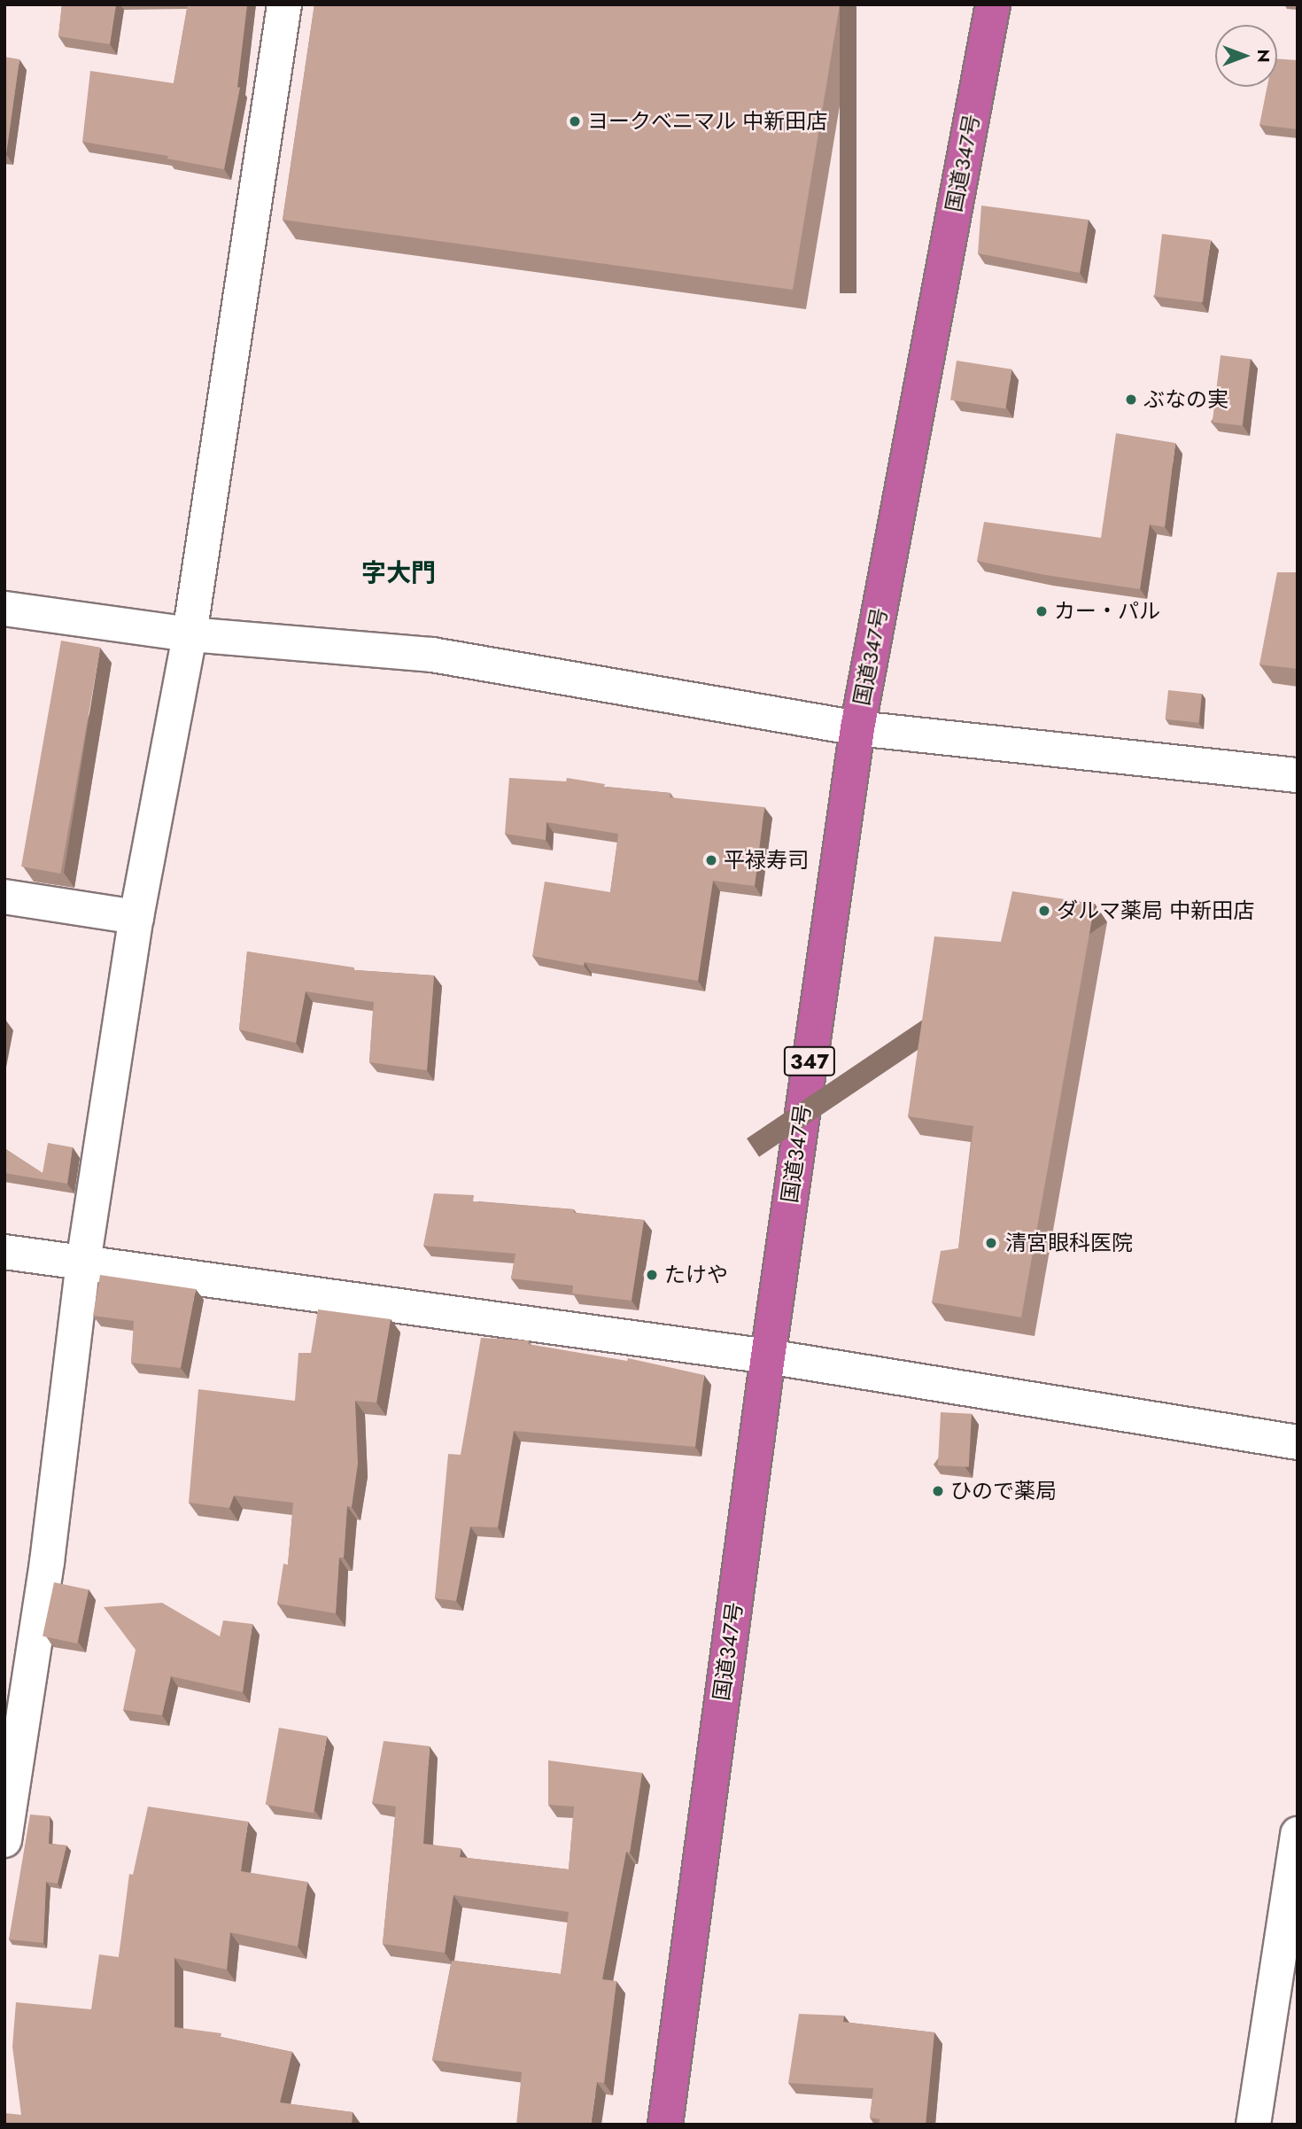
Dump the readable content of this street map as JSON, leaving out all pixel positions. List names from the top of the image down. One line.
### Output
{"streets":{"highway":["国道347号","347"]},"districts":["字大門"],"places":["ヨークベニマル 中新田店","ぶなの実","カー・パル","平禄寿司","ダルマ薬局 中新田店","清宮眼科医院","たけや","ひので薬局"],"north":"right"}
